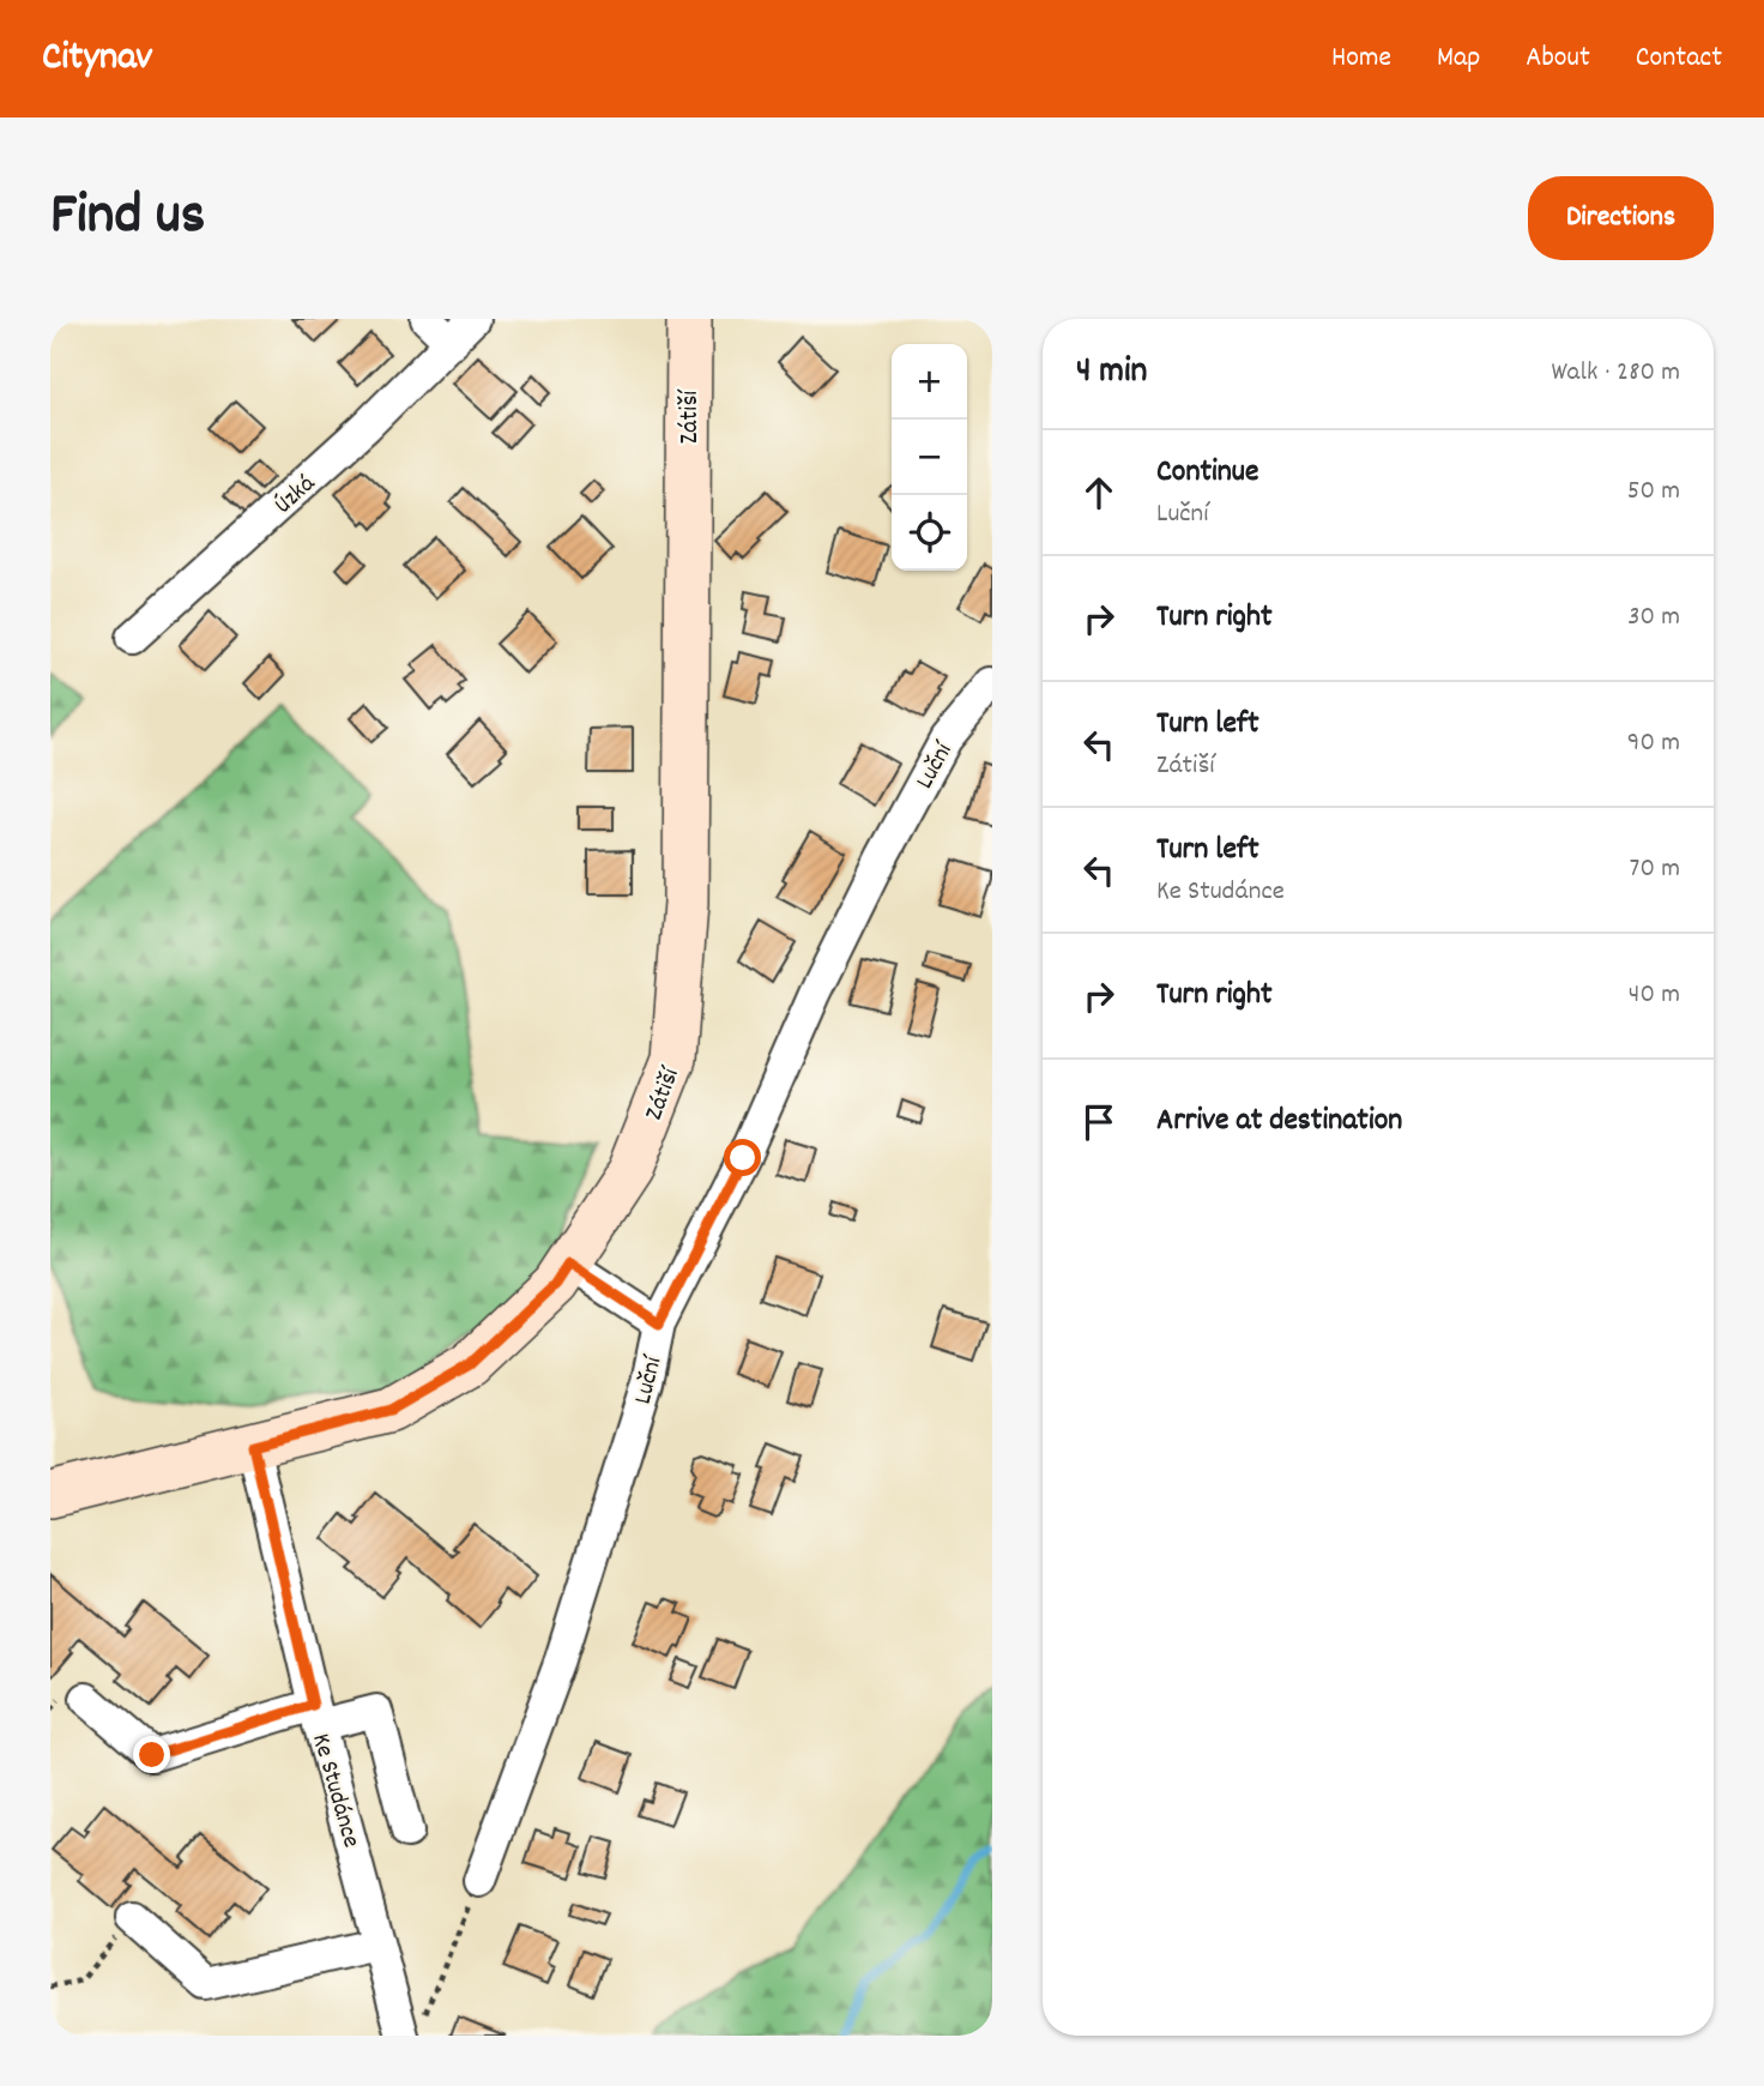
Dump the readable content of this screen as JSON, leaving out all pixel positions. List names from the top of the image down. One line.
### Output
{"streets":{"street":["Zátiší","Úzká","Luční","Ke Studánce"]},"crossings":[["Zátiší","Ke Studánce"]],"page":{"header":"Citynav","nav":["Home","Map","About","Contact"],"title":"Find us","buttons":"Directions","heading":["4 min","Walk · 280 m"],"map_buttons":["+","−"],"list":[["Continue","Luční","50 m"],["Turn right","30 m"],["Turn left","Zátiší","90 m"],["Turn left","Ke Studánce","70 m"],["Turn right","40 m"],"Arrive at destination"]}}
